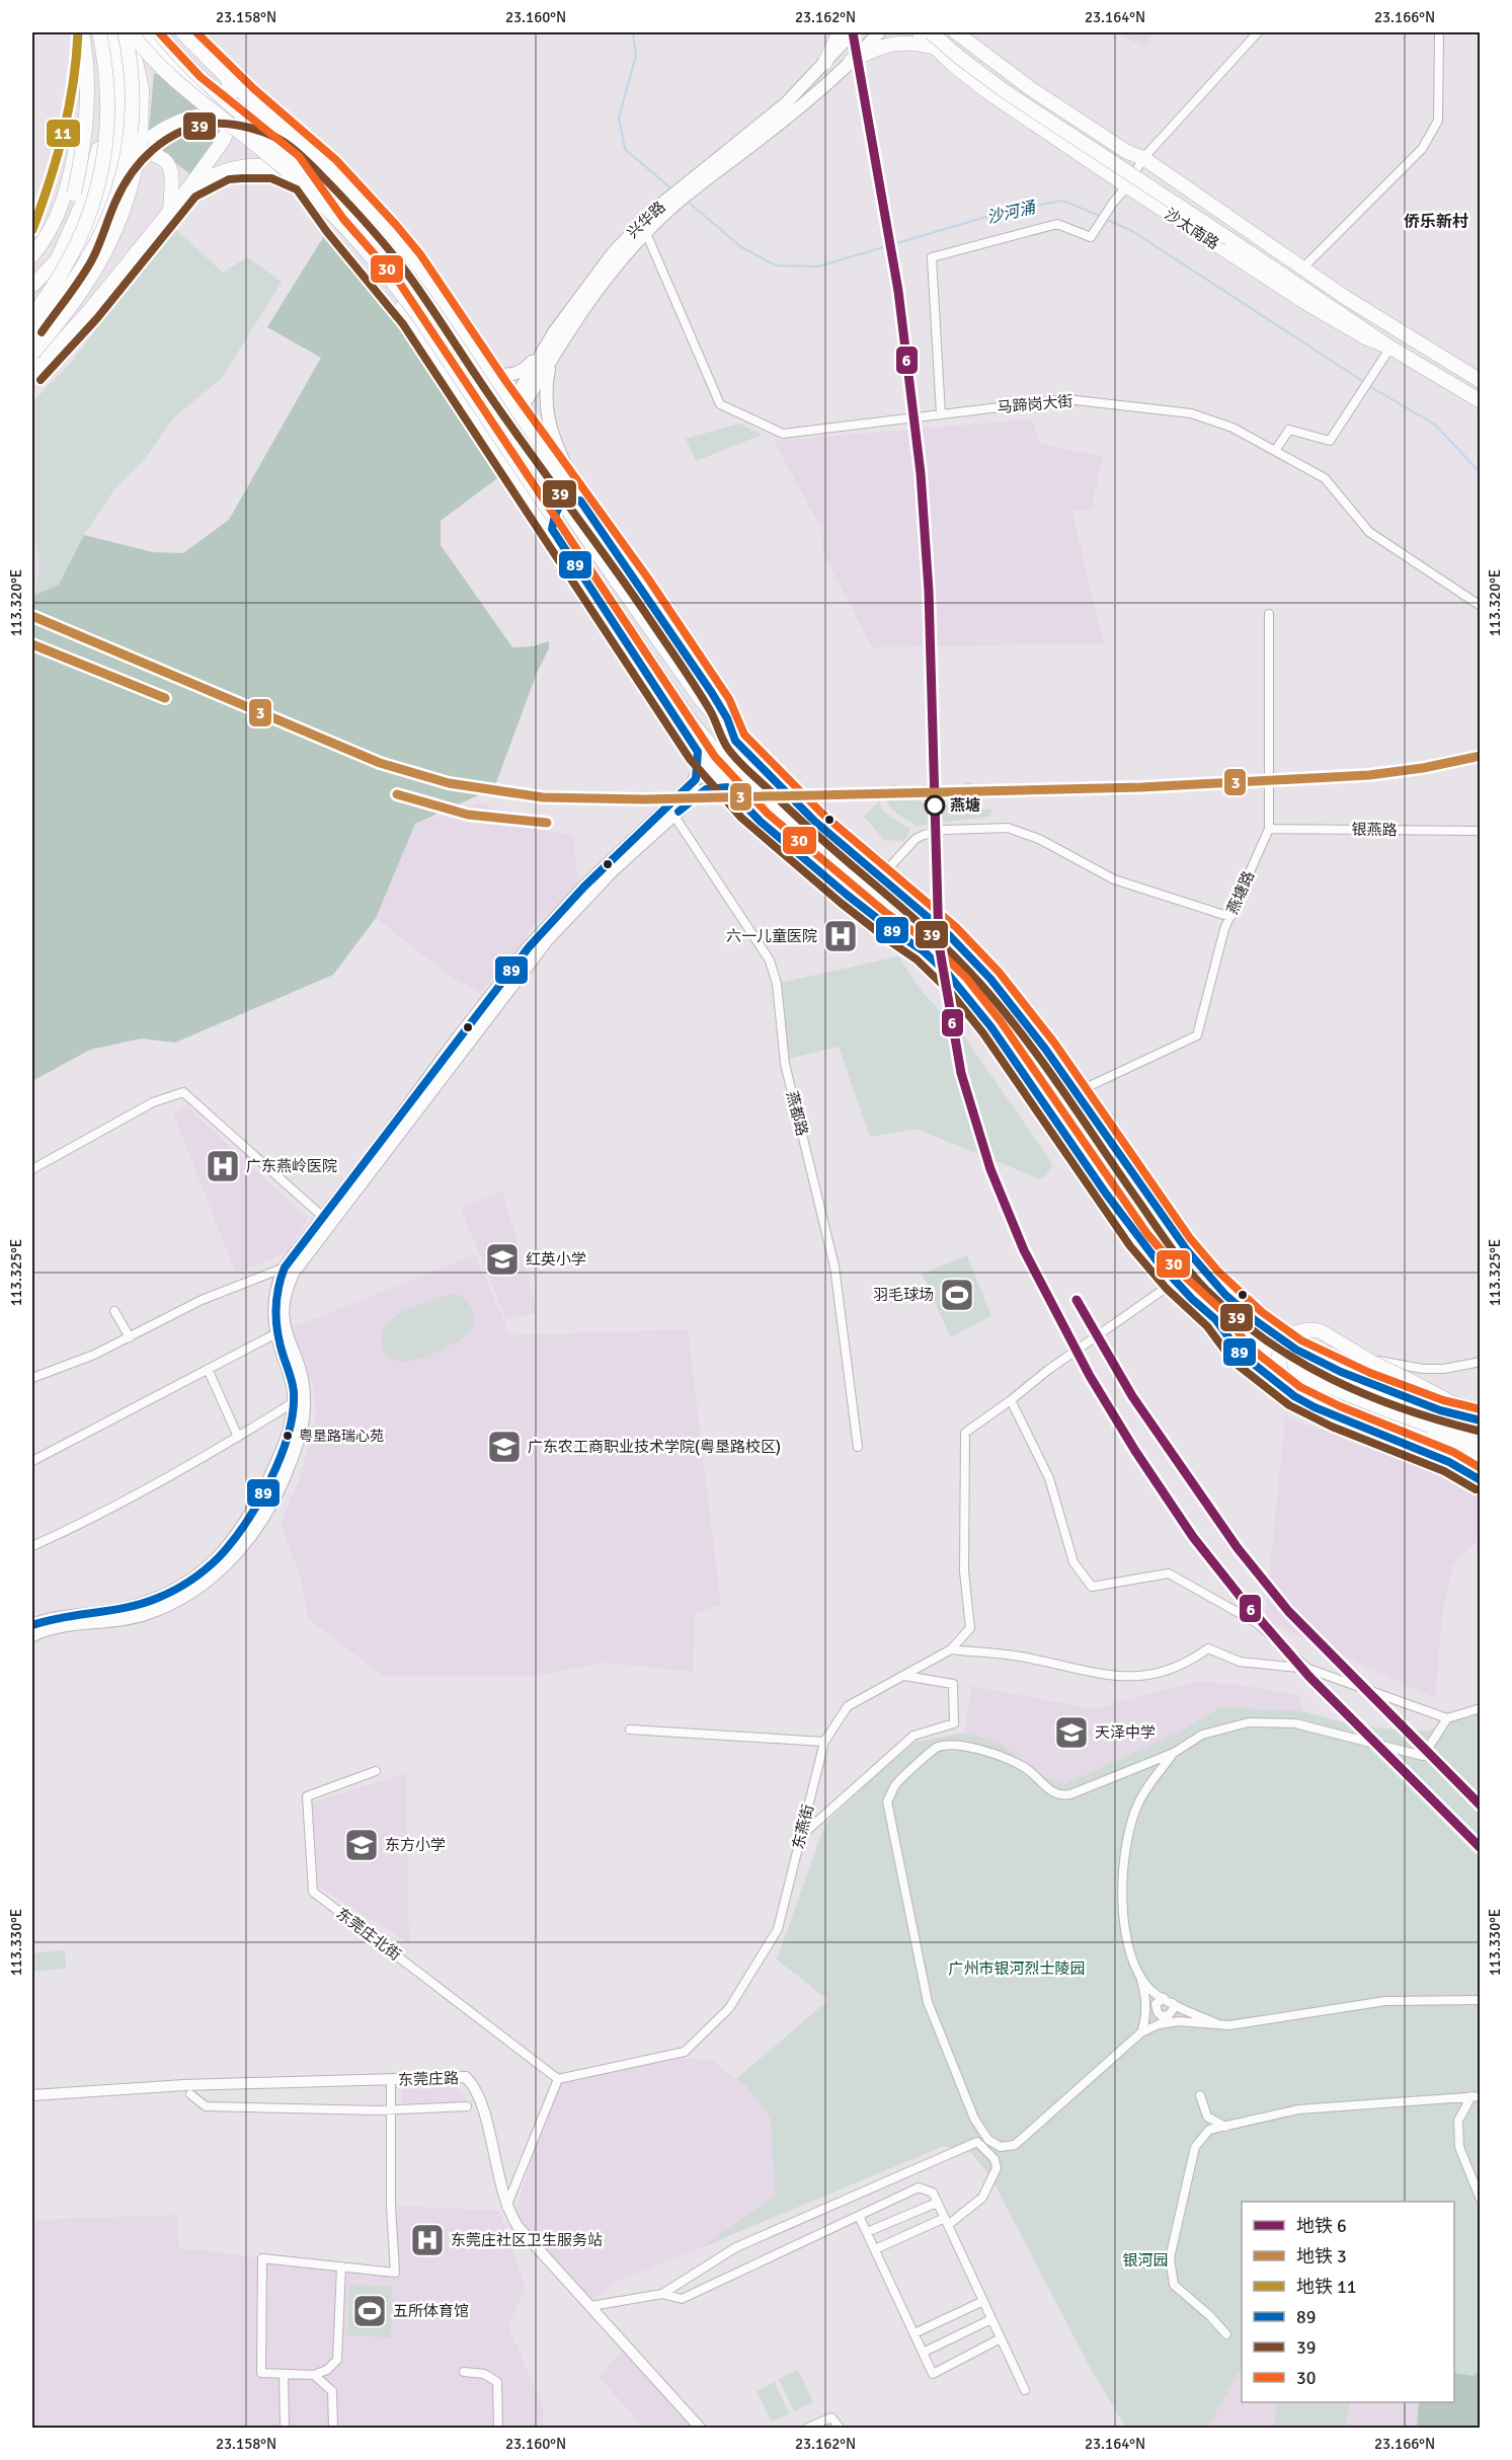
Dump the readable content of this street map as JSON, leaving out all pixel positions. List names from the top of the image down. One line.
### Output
{"streets":{"main road":["兴华路","沙太南路"],"street":["马蹄岗大街","银燕路","燕塘路","燕都路","东燕街","东莞庄北街","东莞庄路"]},"crossings":[["兴华路","马蹄岗大街"],["银燕路","燕塘路"],["东燕街","东莞庄北街"]],"districts":["侨乐新村"],"water":["沙河涌"],"parks":["广州市银河烈士陵园","银河园"],"places":{"other":["燕塘","粤垦路瑞心苑"],"hospital":["六一儿童医院","广东燕岭医院","东莞庄社区卫生服务站"],"school or university":["红英小学","广东农工商职业技术学院(粤垦路校区)","天泽中学","东方小学"],"sports":["羽毛球场","五所体育馆"]},"lines":["metro line 6","metro line 11","transit line 30","transit line 39","transit line 89","metro line 3"],"legend":["地铁 6","地铁 3","地铁 11","89","39","30"],"coordinates":["23.158°N","23.160°N","23.162°N","23.164°N","23.166°N","113.320°E","113.325°E","113.330°E"]}
